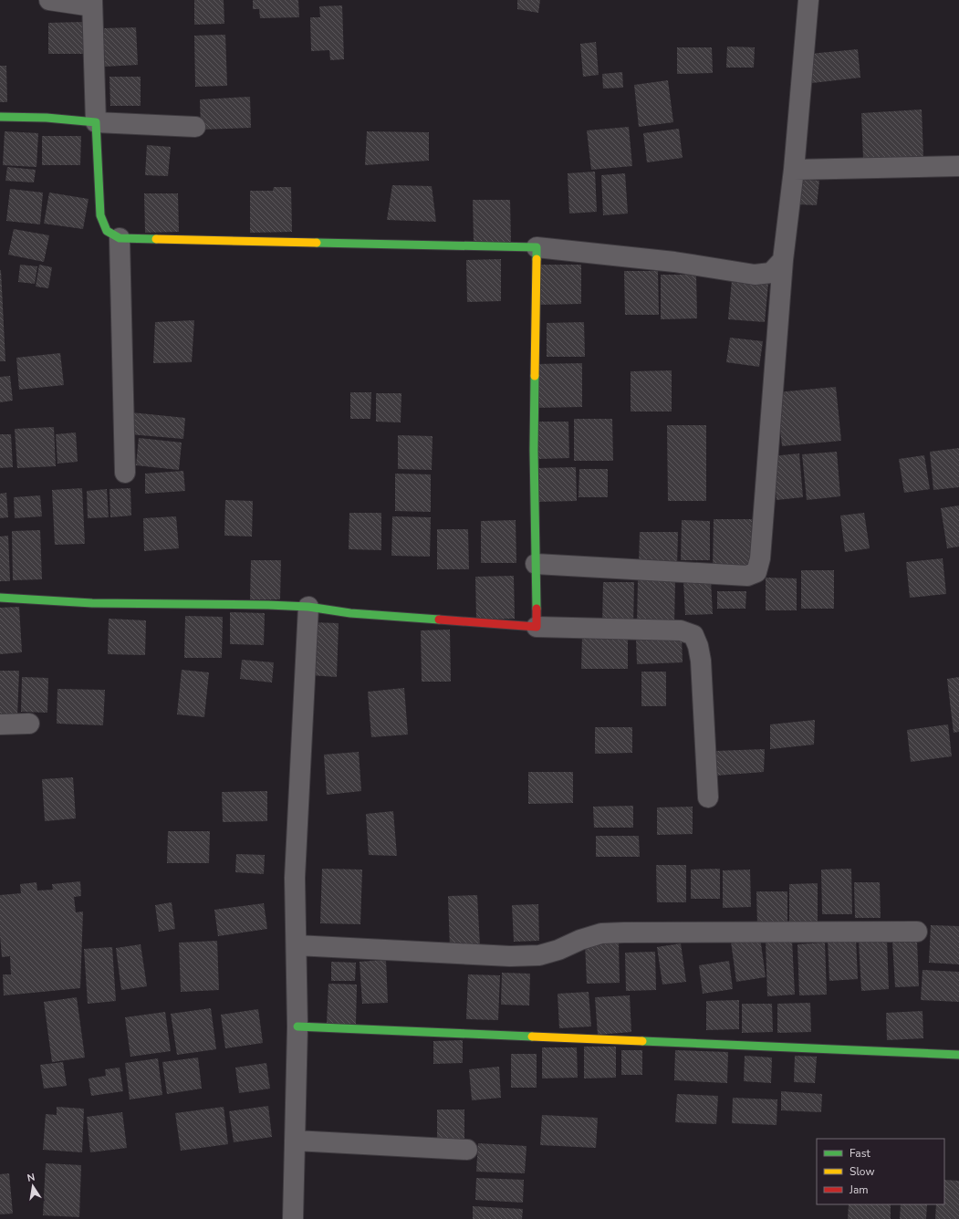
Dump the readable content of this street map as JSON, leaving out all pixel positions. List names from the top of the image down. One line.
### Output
{"legend":["Fast","Slow","Jam"],"north":"top"}
